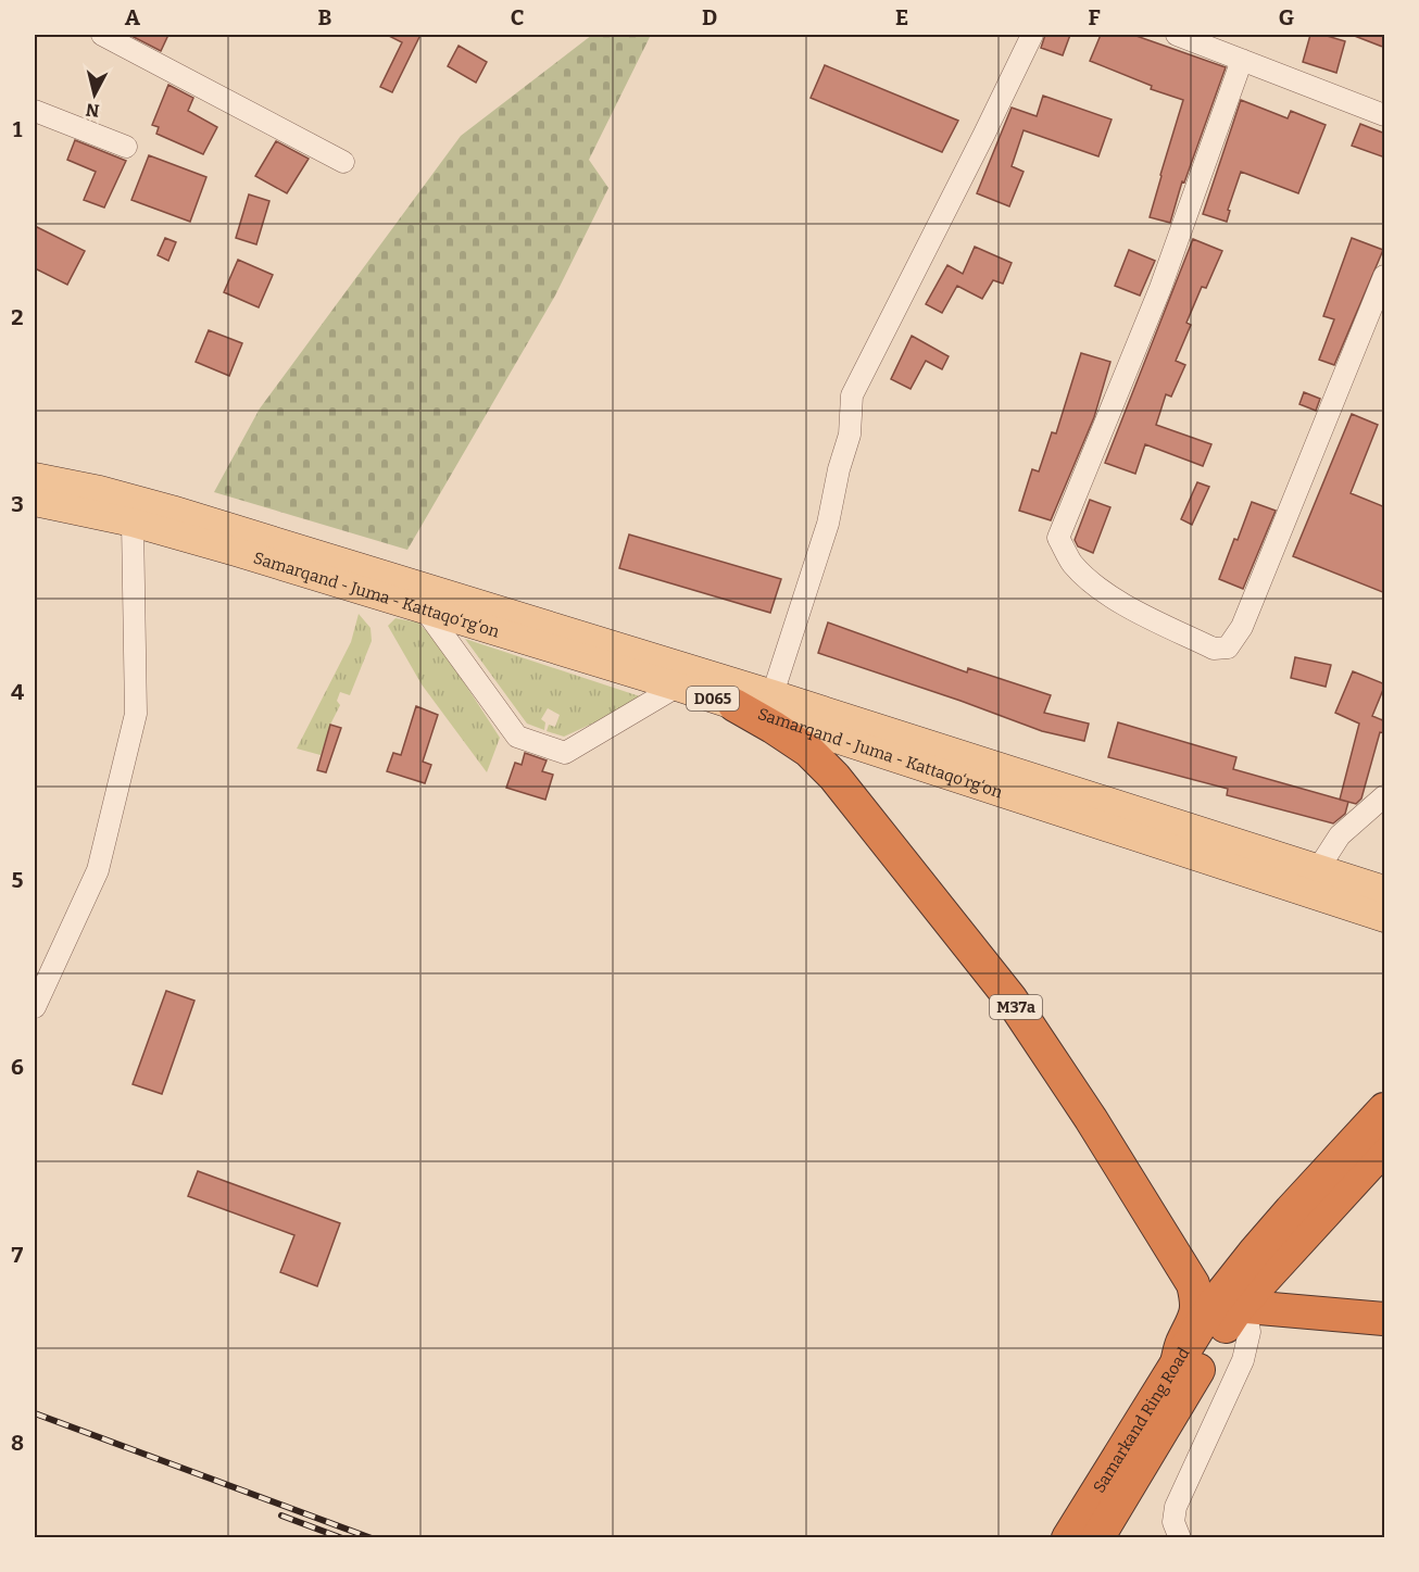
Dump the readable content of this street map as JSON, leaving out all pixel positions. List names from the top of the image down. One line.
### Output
{"streets":{"highway":["M37a","Samarkand Ring Road"],"main road":["Samarqand - Juma - Kattaqo‘rg‘on","D065"]},"crossings":[["Samarqand - Juma - Kattaqo‘rg‘on","M37a"],["M37a","Samarkand Ring Road"]],"north":"bottom","grid":{"columns":["A","B","C","D","E","F","G"],"rows":["1","2","3","4","5","6","7","8"]}}
